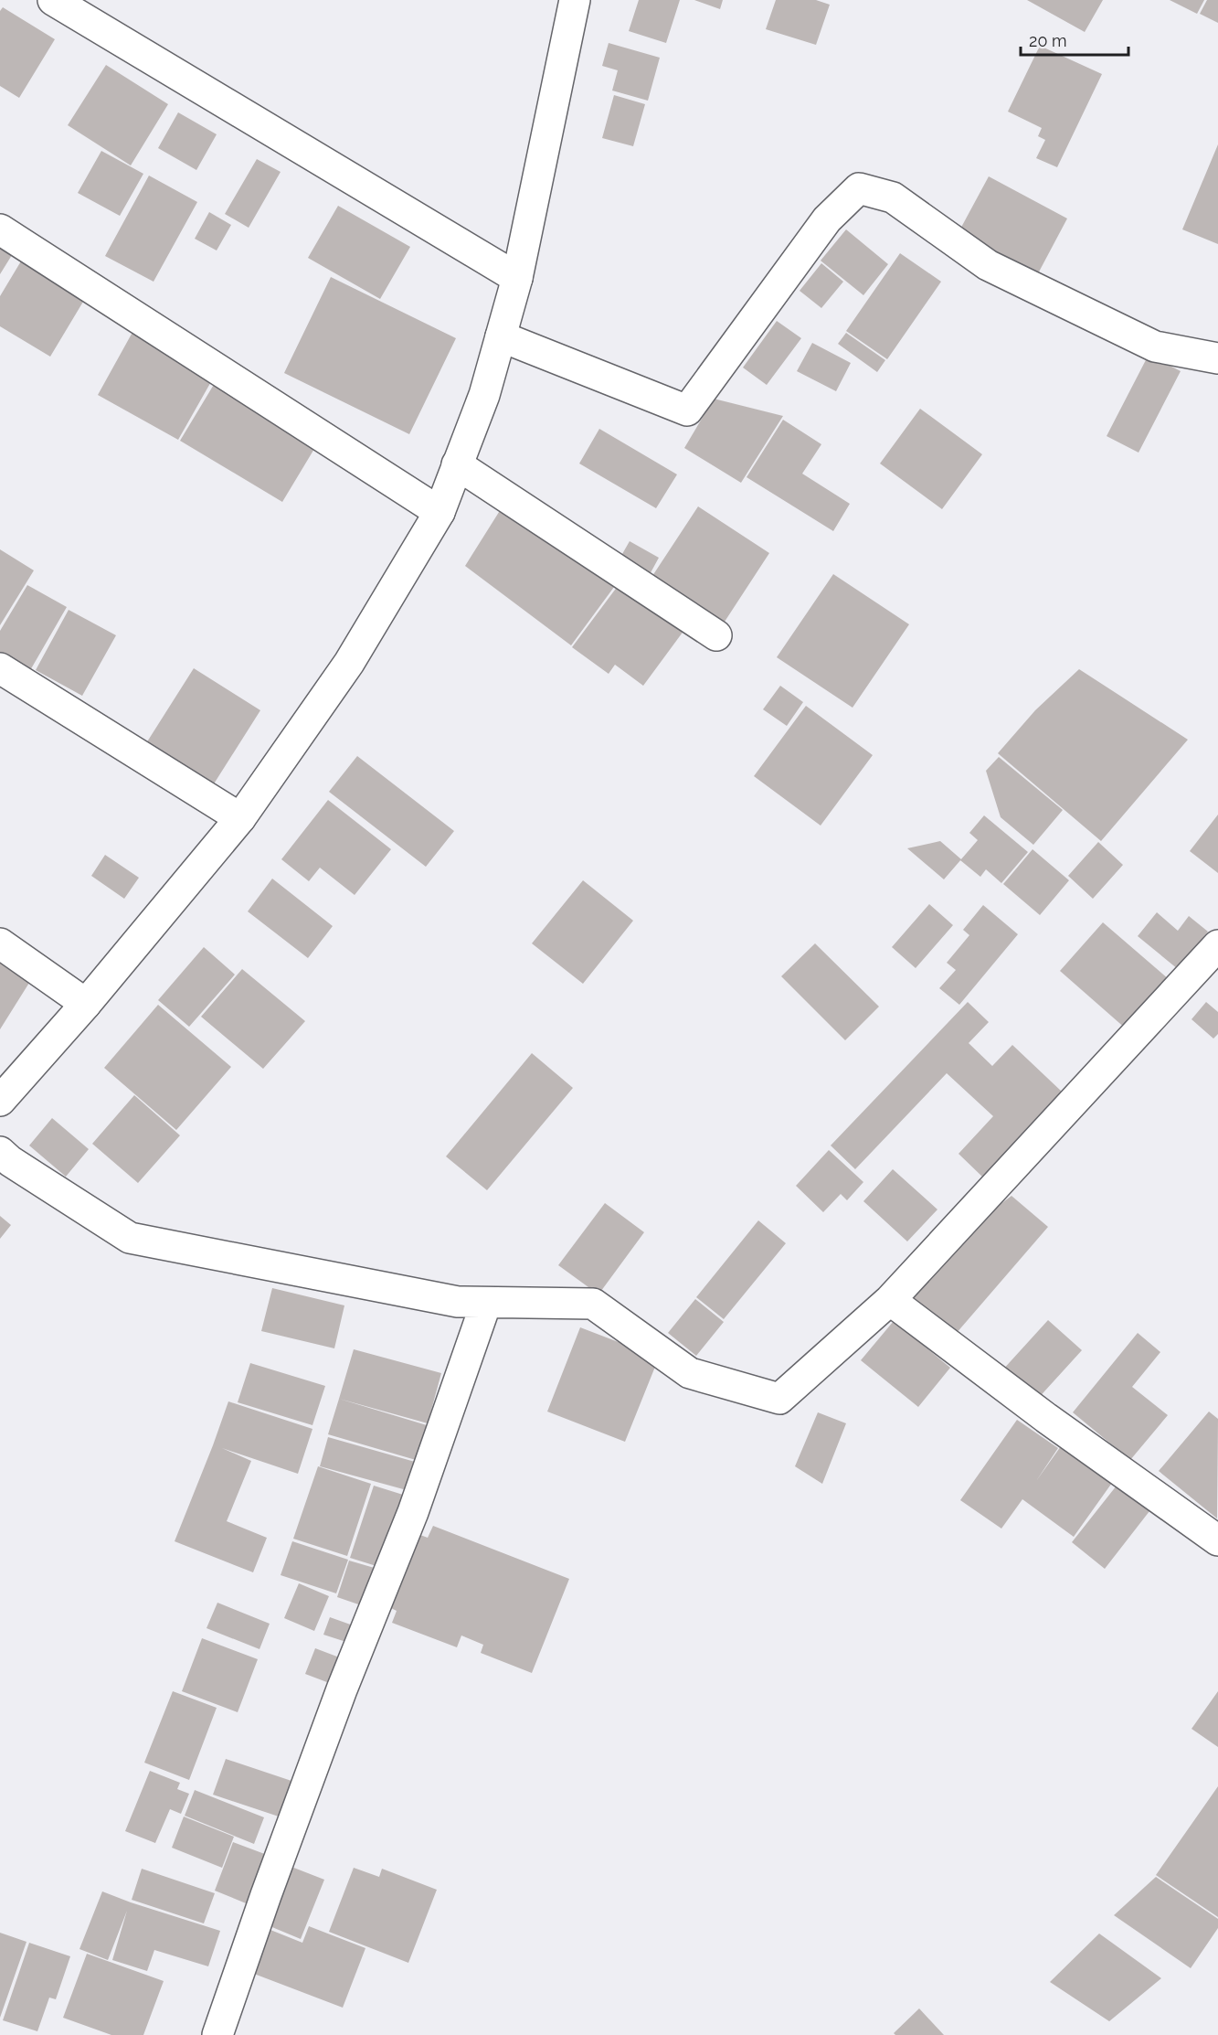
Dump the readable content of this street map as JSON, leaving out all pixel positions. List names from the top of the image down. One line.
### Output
{"scale_bar":"20 m"}
